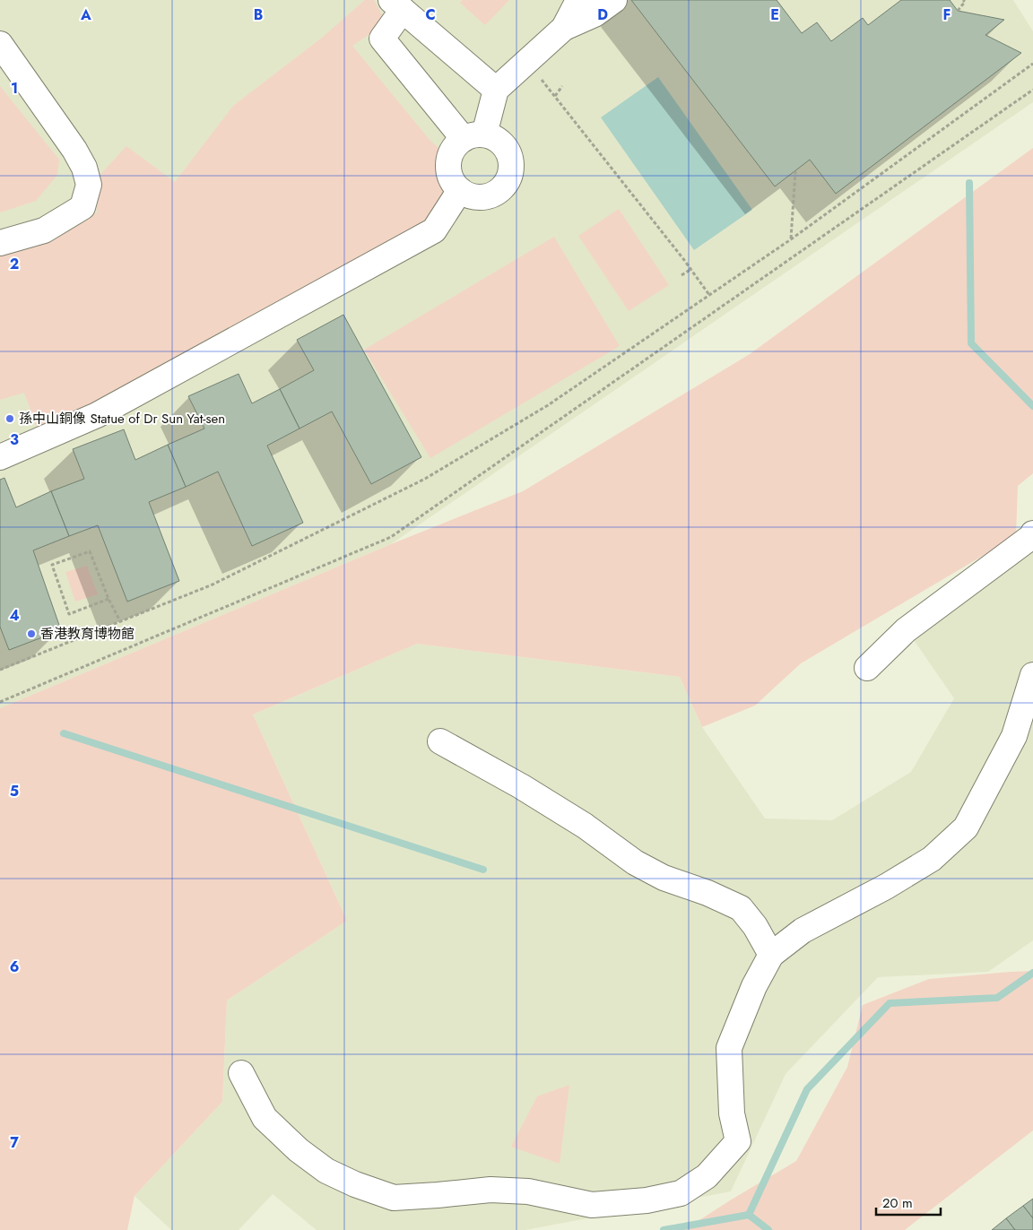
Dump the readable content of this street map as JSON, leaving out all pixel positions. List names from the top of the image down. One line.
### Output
{"places":["孫中山銅像 Statue of Dr Sun Yat-sen","香港教育博物館"],"scale_bar":"20 m","grid":{"columns":["A","B","C","D","E","F"],"rows":["1","2","3","4","5","6","7"]}}
